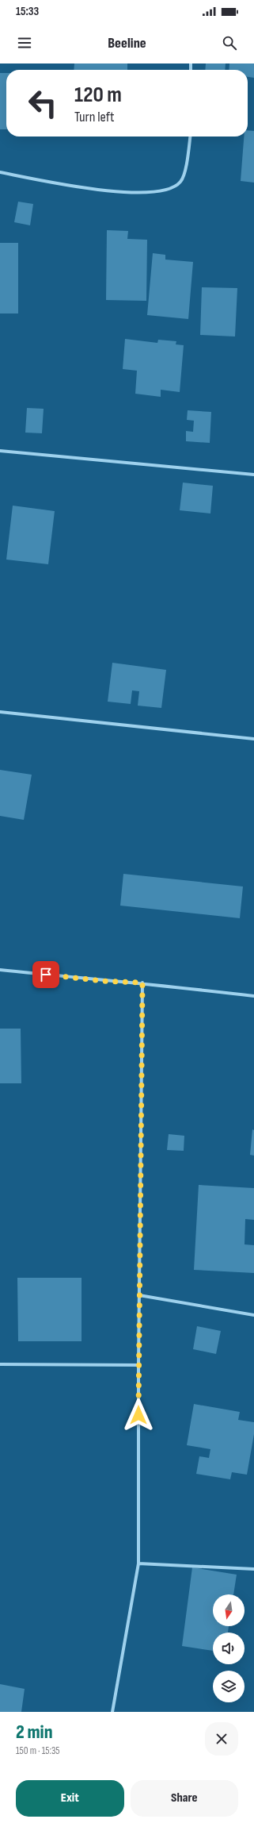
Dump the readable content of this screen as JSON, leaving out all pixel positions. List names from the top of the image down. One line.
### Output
{"north":"bottom","page":{"status":"15:33","header":"Beeline","turn":["120 m","Turn left"],"heading":["2 min","150 m · 15:35"],"buttons":["Exit","Share"]}}
